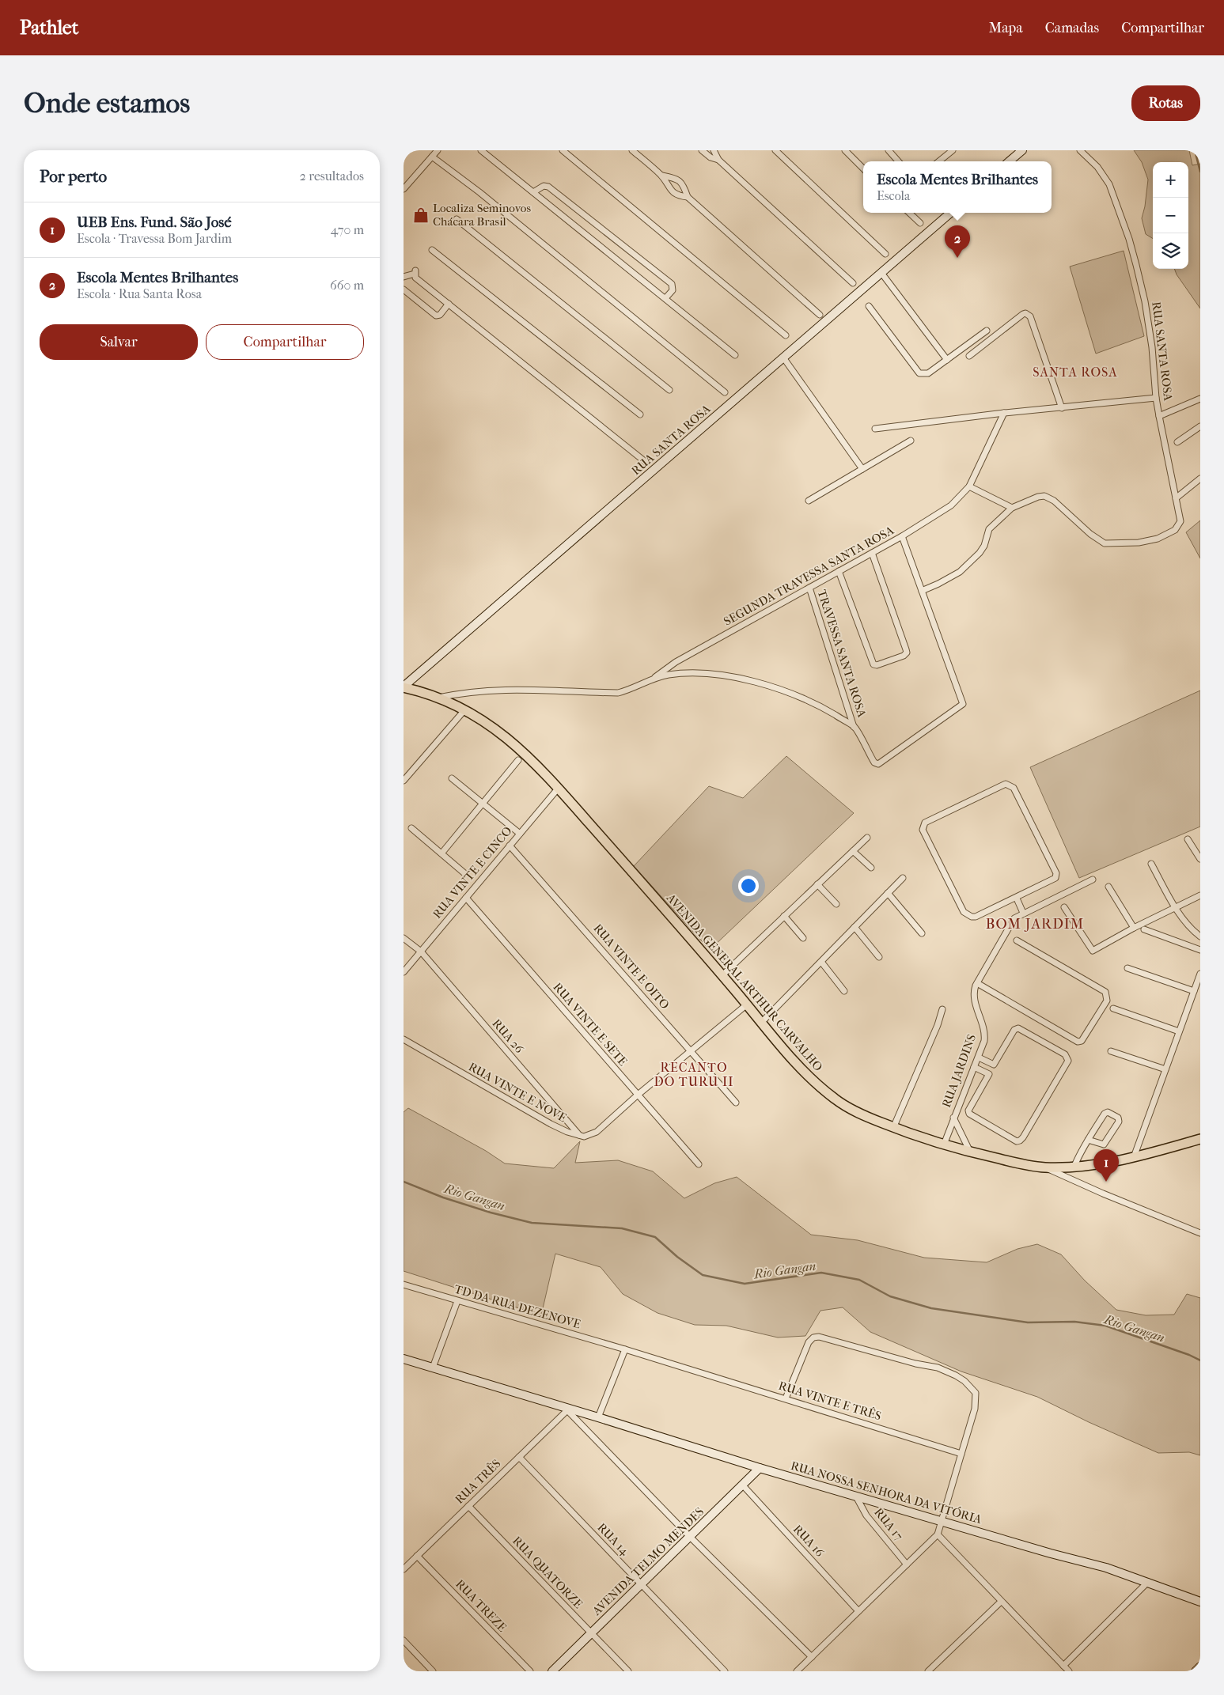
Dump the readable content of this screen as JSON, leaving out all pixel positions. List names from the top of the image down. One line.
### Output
{"streets":{"main road":["AVENIDA GENERAL ARTHUR CARVALHO"],"street":["RUA SANTA ROSA","SEGUNDA TRAVESSA SANTA ROSA","TRAVESSA SANTA ROSA","RUA VINTE E CINCO","RUA VINTE E OITO","RUA VINTE E SETE","RUA 26","RUA JARDINS","RUA VINTE E NOVE","TD DA RUA DEZENOVE","RUA VINTE E TRÊS","RUA TRÊS","RUA NOSSA SENHORA DA VITÓRIA","RUA 17","RUA 14","RUA 16","AVENIDA TELMO MENDES","RUA QUATORZE","RUA TREZE"]},"crossings":[["RUA SANTA ROSA","AVENIDA GENERAL ARTHUR CARVALHO"],["SEGUNDA TRAVESSA SANTA ROSA","TRAVESSA SANTA ROSA"],["TRAVESSA SANTA ROSA","AVENIDA GENERAL ARTHUR CARVALHO"],["RUA VINTE E CINCO","RUA VINTE E OITO"],["RUA VINTE E CINCO","AVENIDA GENERAL ARTHUR CARVALHO"],["RUA VINTE E CINCO","RUA VINTE E SETE"],["RUA VINTE E CINCO","RUA 26"],["AVENIDA GENERAL ARTHUR CARVALHO","RUA JARDINS"],["RUA 26","RUA VINTE E NOVE"],["TD DA RUA DEZENOVE","RUA VINTE E TRÊS"],["RUA TRÊS","RUA NOSSA SENHORA DA VITÓRIA"],["RUA TRÊS","RUA 14"],["RUA TRÊS","RUA QUATORZE"],["RUA TRÊS","RUA TREZE"],["RUA NOSSA SENHORA DA VITÓRIA","RUA 17"],["RUA NOSSA SENHORA DA VITÓRIA","AVENIDA TELMO MENDES"],["RUA 14","AVENIDA TELMO MENDES"],["RUA 16","AVENIDA TELMO MENDES"],["AVENIDA TELMO MENDES","RUA QUATORZE"]],"districts":["SANTA ROSA","BOM JARDIM","RECANTO DO TURU II"],"water":["Rio Gangan"],"places":{"shop":["Localiza Seminovos Chácara Brasil"]},"page":{"header":"Pathlet","nav":["Mapa","Camadas","Compartilhar"],"buttons":["Rotas",["Salvar","Compartilhar"]],"title":"Onde estamos","heading":["Por perto","2 resultados"],"popup":["Escola Mentes Brilhantes","Escola"],"map_buttons":["+","−"],"list":[{"mark":"1","name":"UEB Ens. Fund. São José","note":"Escola · Travessa Bom Jardim","value":"470 m"},{"mark":"2","name":"Escola Mentes Brilhantes","note":"Escola · Rua Santa Rosa","value":"660 m"}],"pins":["2","1"]}}
